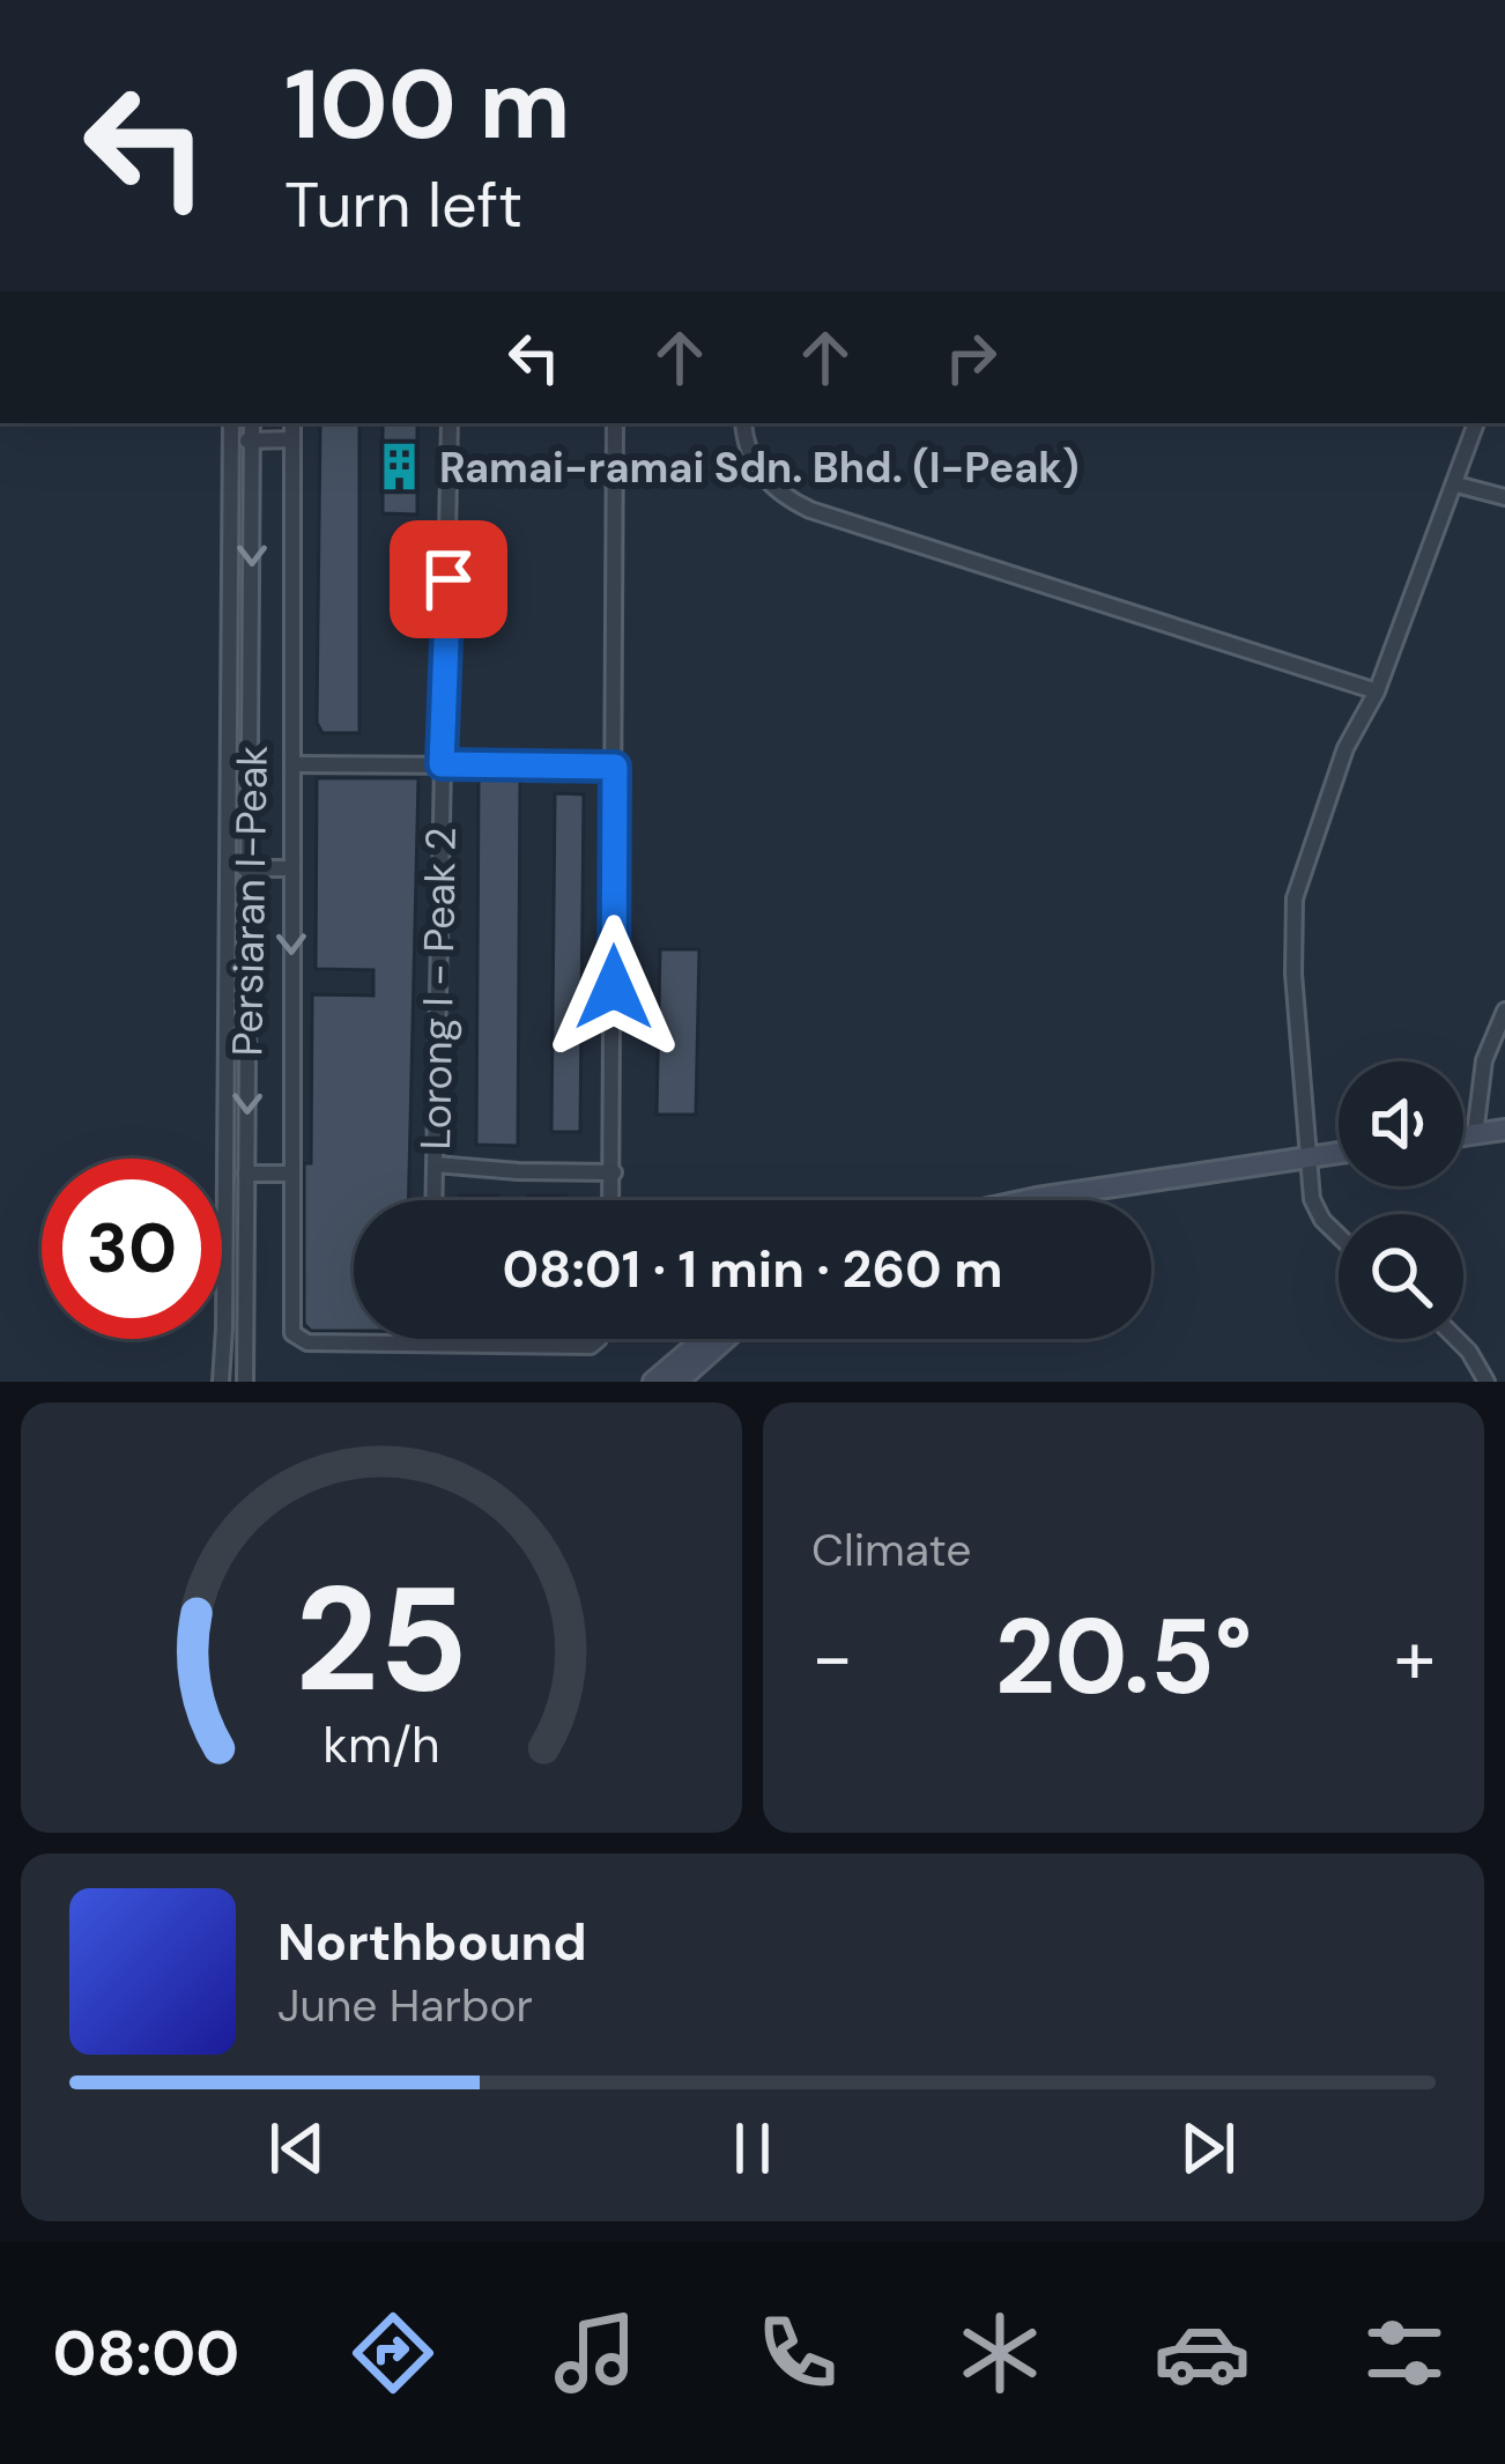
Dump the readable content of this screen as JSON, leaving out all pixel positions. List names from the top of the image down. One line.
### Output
{"streets":{"street":["Persiaran I-Peak","Lorong I - Peak 2"]},"places":{"building":["Ramai-ramai Sdn. Bhd. (I-Peak)"]},"page":{"turn":["100 m","Turn left"],"limit":"30","trip":"08:01 · 1 min · 260 m","tile":"Climate","heat":["−","20.5°","+"],"song":["Northbound","June Harbor"],"tabs":"08:00","gauge":["25","km/h"]}}
